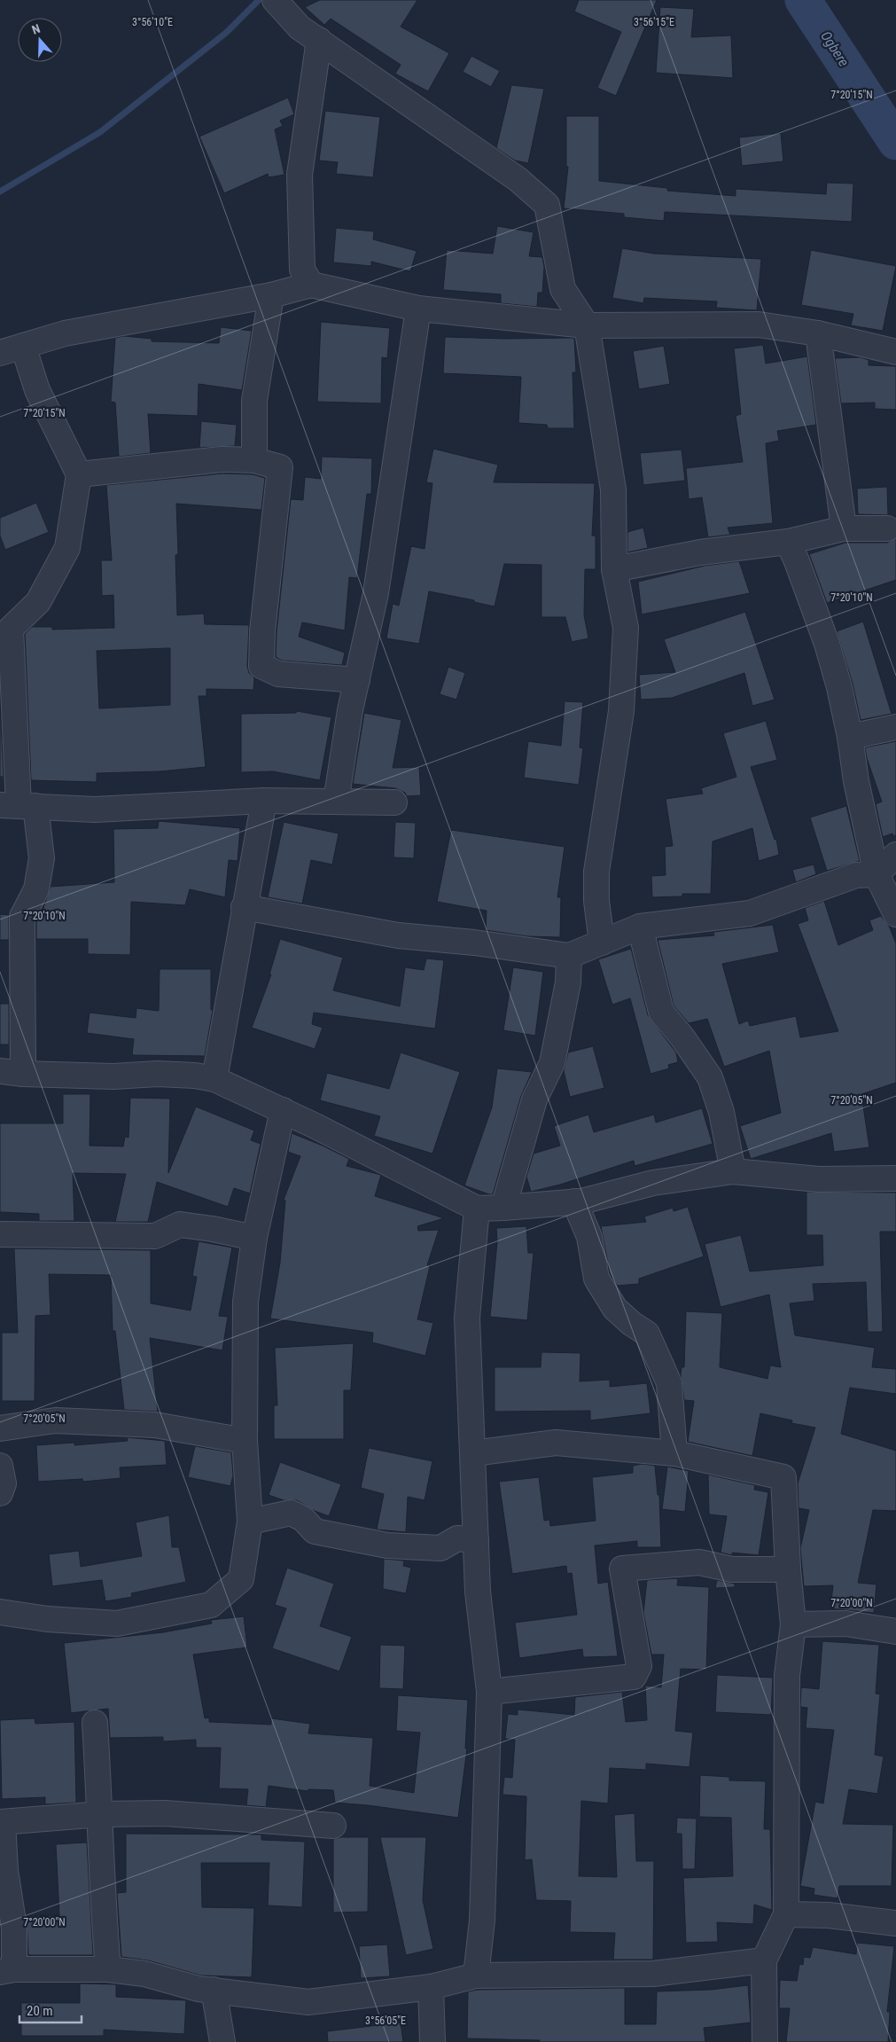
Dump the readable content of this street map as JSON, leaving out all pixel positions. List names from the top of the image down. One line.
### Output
{"water":["Ogbere"],"scale_bar":"20 m","north":"top","coordinates":["3°56'10\"E","3°56'15\"E","7°20'15\"N","7°20'10\"N","7°20'05\"N","7°20'00\"N","3°56'05\"E"]}
